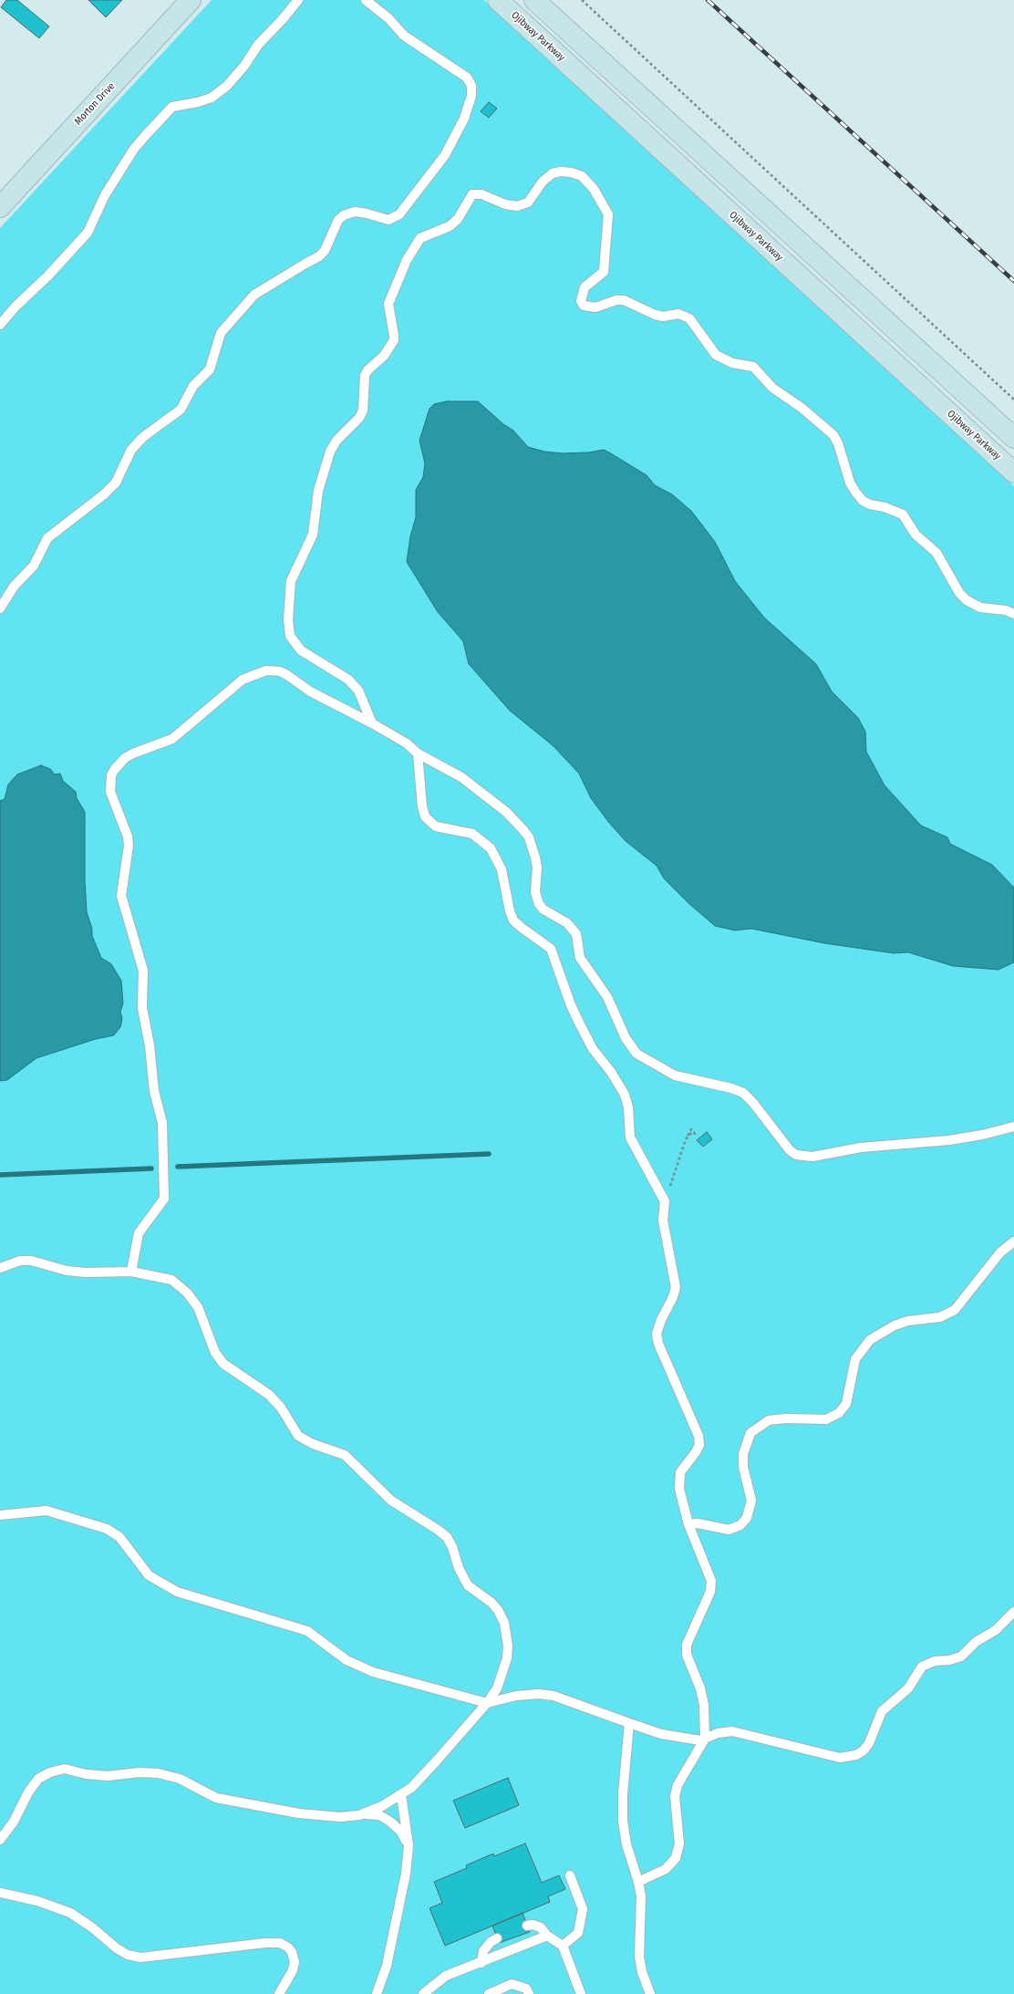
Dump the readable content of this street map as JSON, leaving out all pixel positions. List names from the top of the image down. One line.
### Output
{"streets":{"main road":["Ojibway Parkway","Morton Drive"]}}
